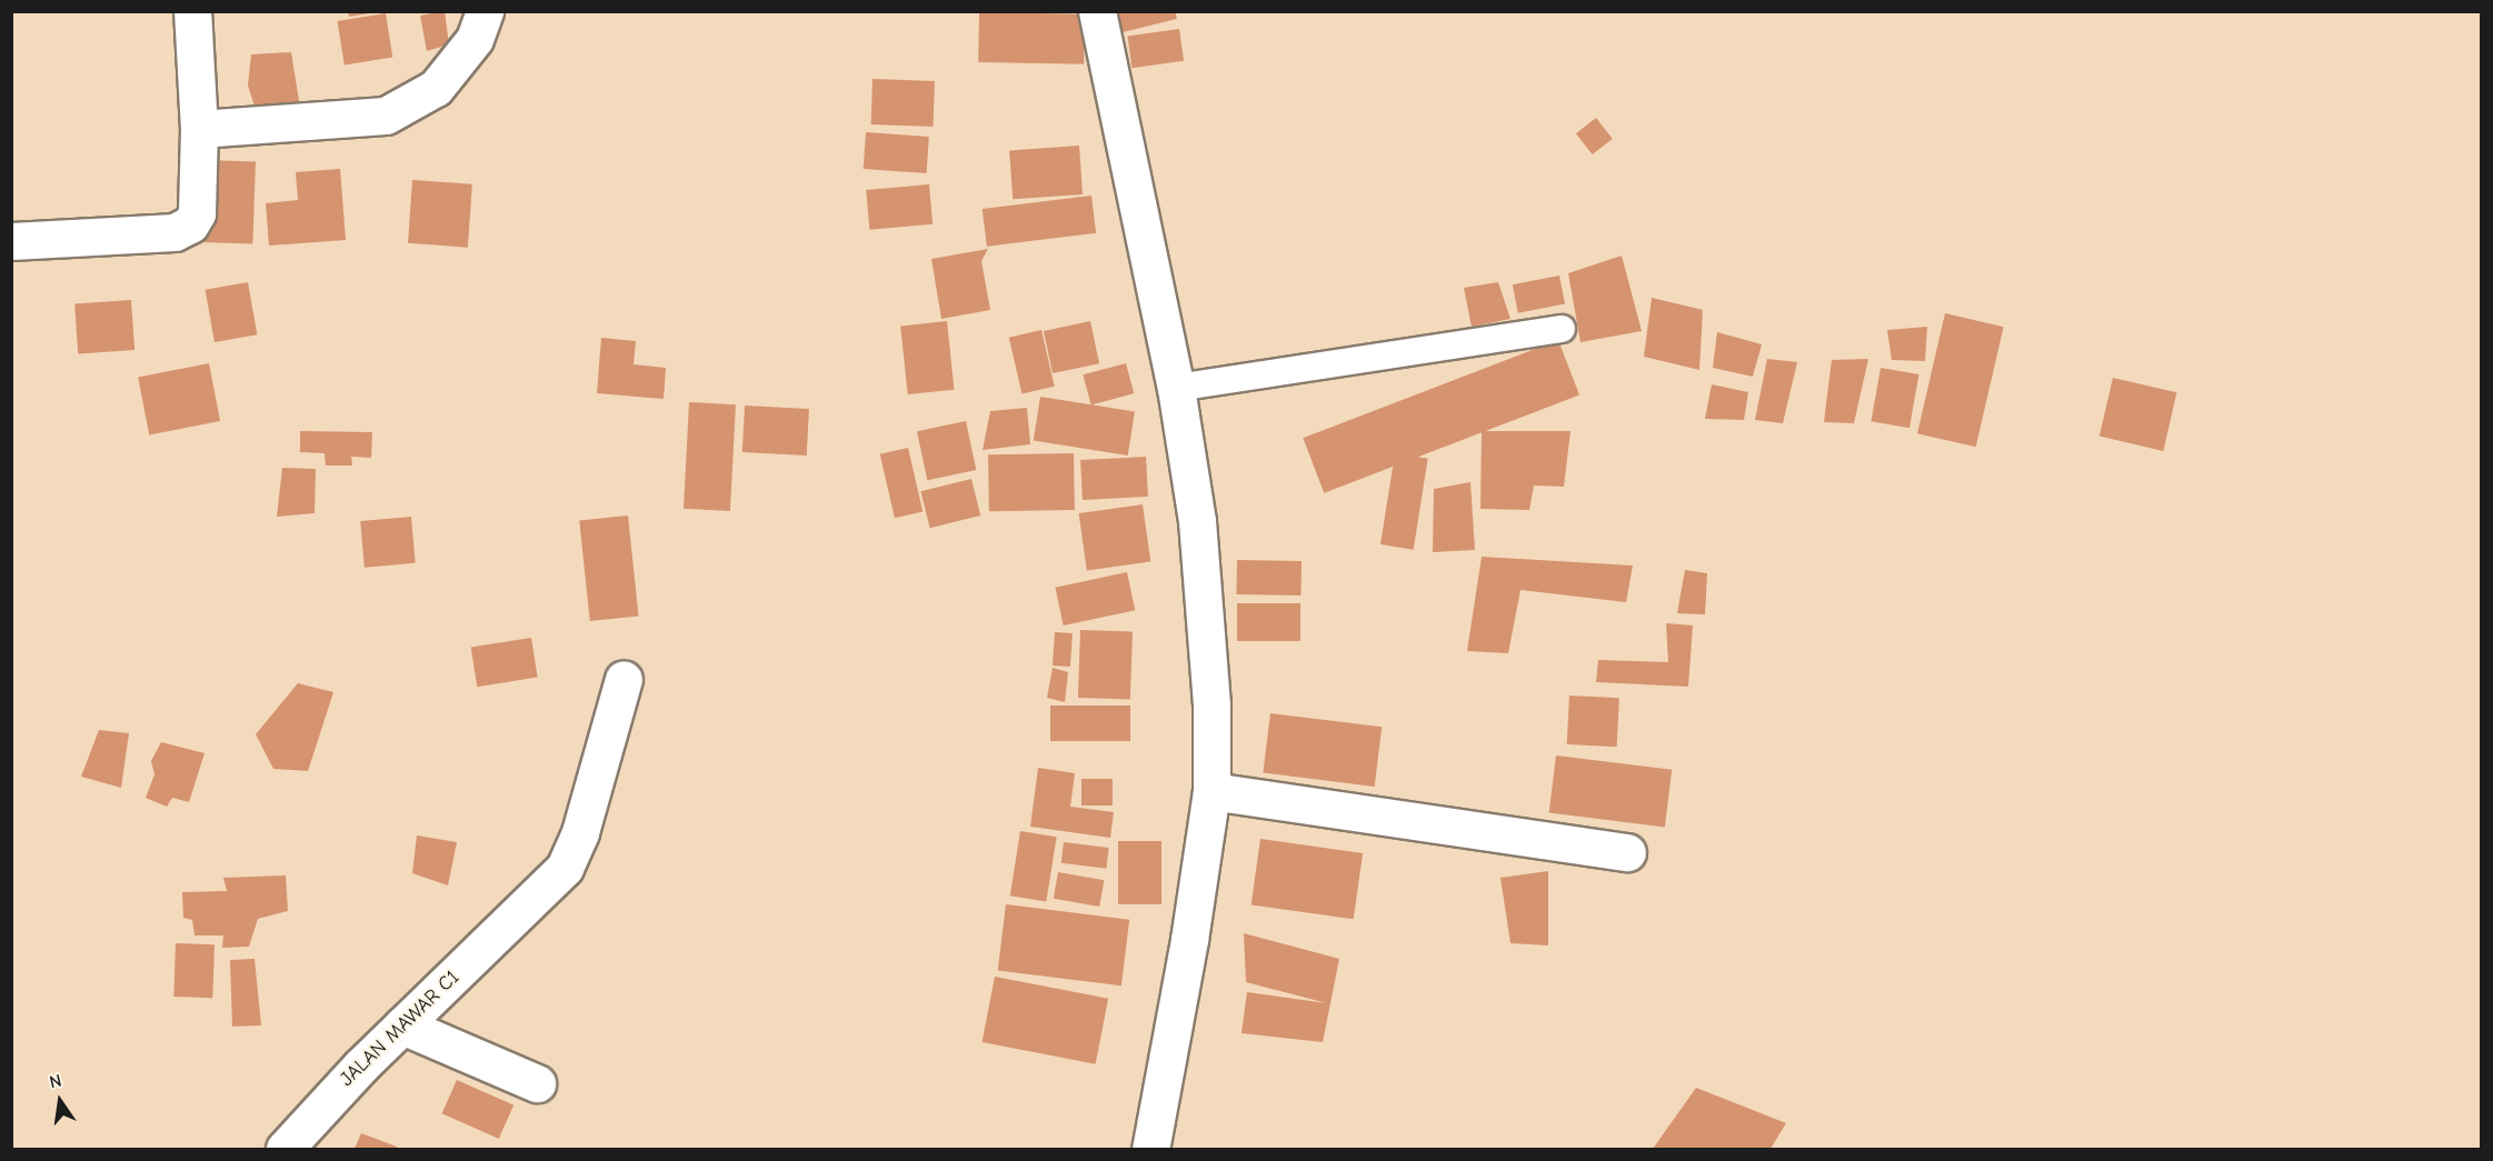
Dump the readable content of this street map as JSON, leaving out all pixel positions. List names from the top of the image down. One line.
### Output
{"streets":{"street":["JALAN MAWAR C1"]},"north":"top"}
